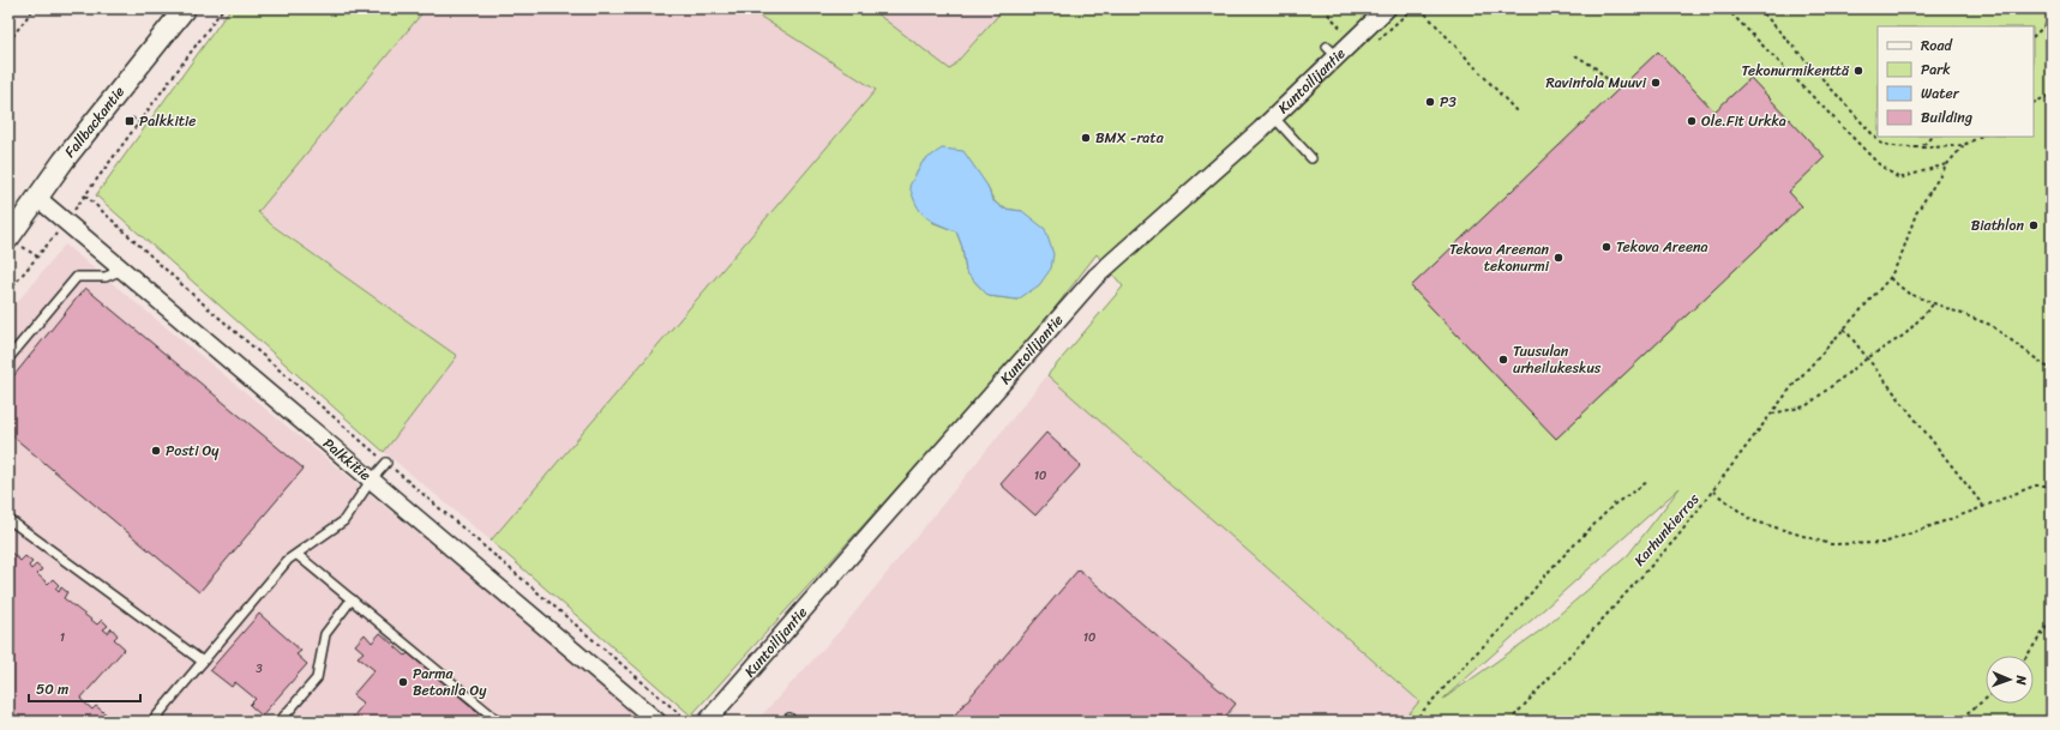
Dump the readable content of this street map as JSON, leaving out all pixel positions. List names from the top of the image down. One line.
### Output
{"streets":{"street":["Kuntoilijantie","Fallbackantie","Palkkitie"],"path":["Karhunkierros"]},"crossings":[["Fallbackantie","Palkkitie"]],"places":{"other":["Tekonurmikenttä","Ravintola Muuvi","P3","Ole.Fit Urkka","BMX -rata","Biathlon","Tekova Areena","Tekova Areenan tekonurmi","Tuusulan urheilukeskus","Posti Oy","Parma Betonila Oy"],"transit":["Palkkitie"]},"house_numbers":["10","1","10","3"],"legend":["Road","Park","Water","Building"],"scale_bar":"50 m","north":"right"}
